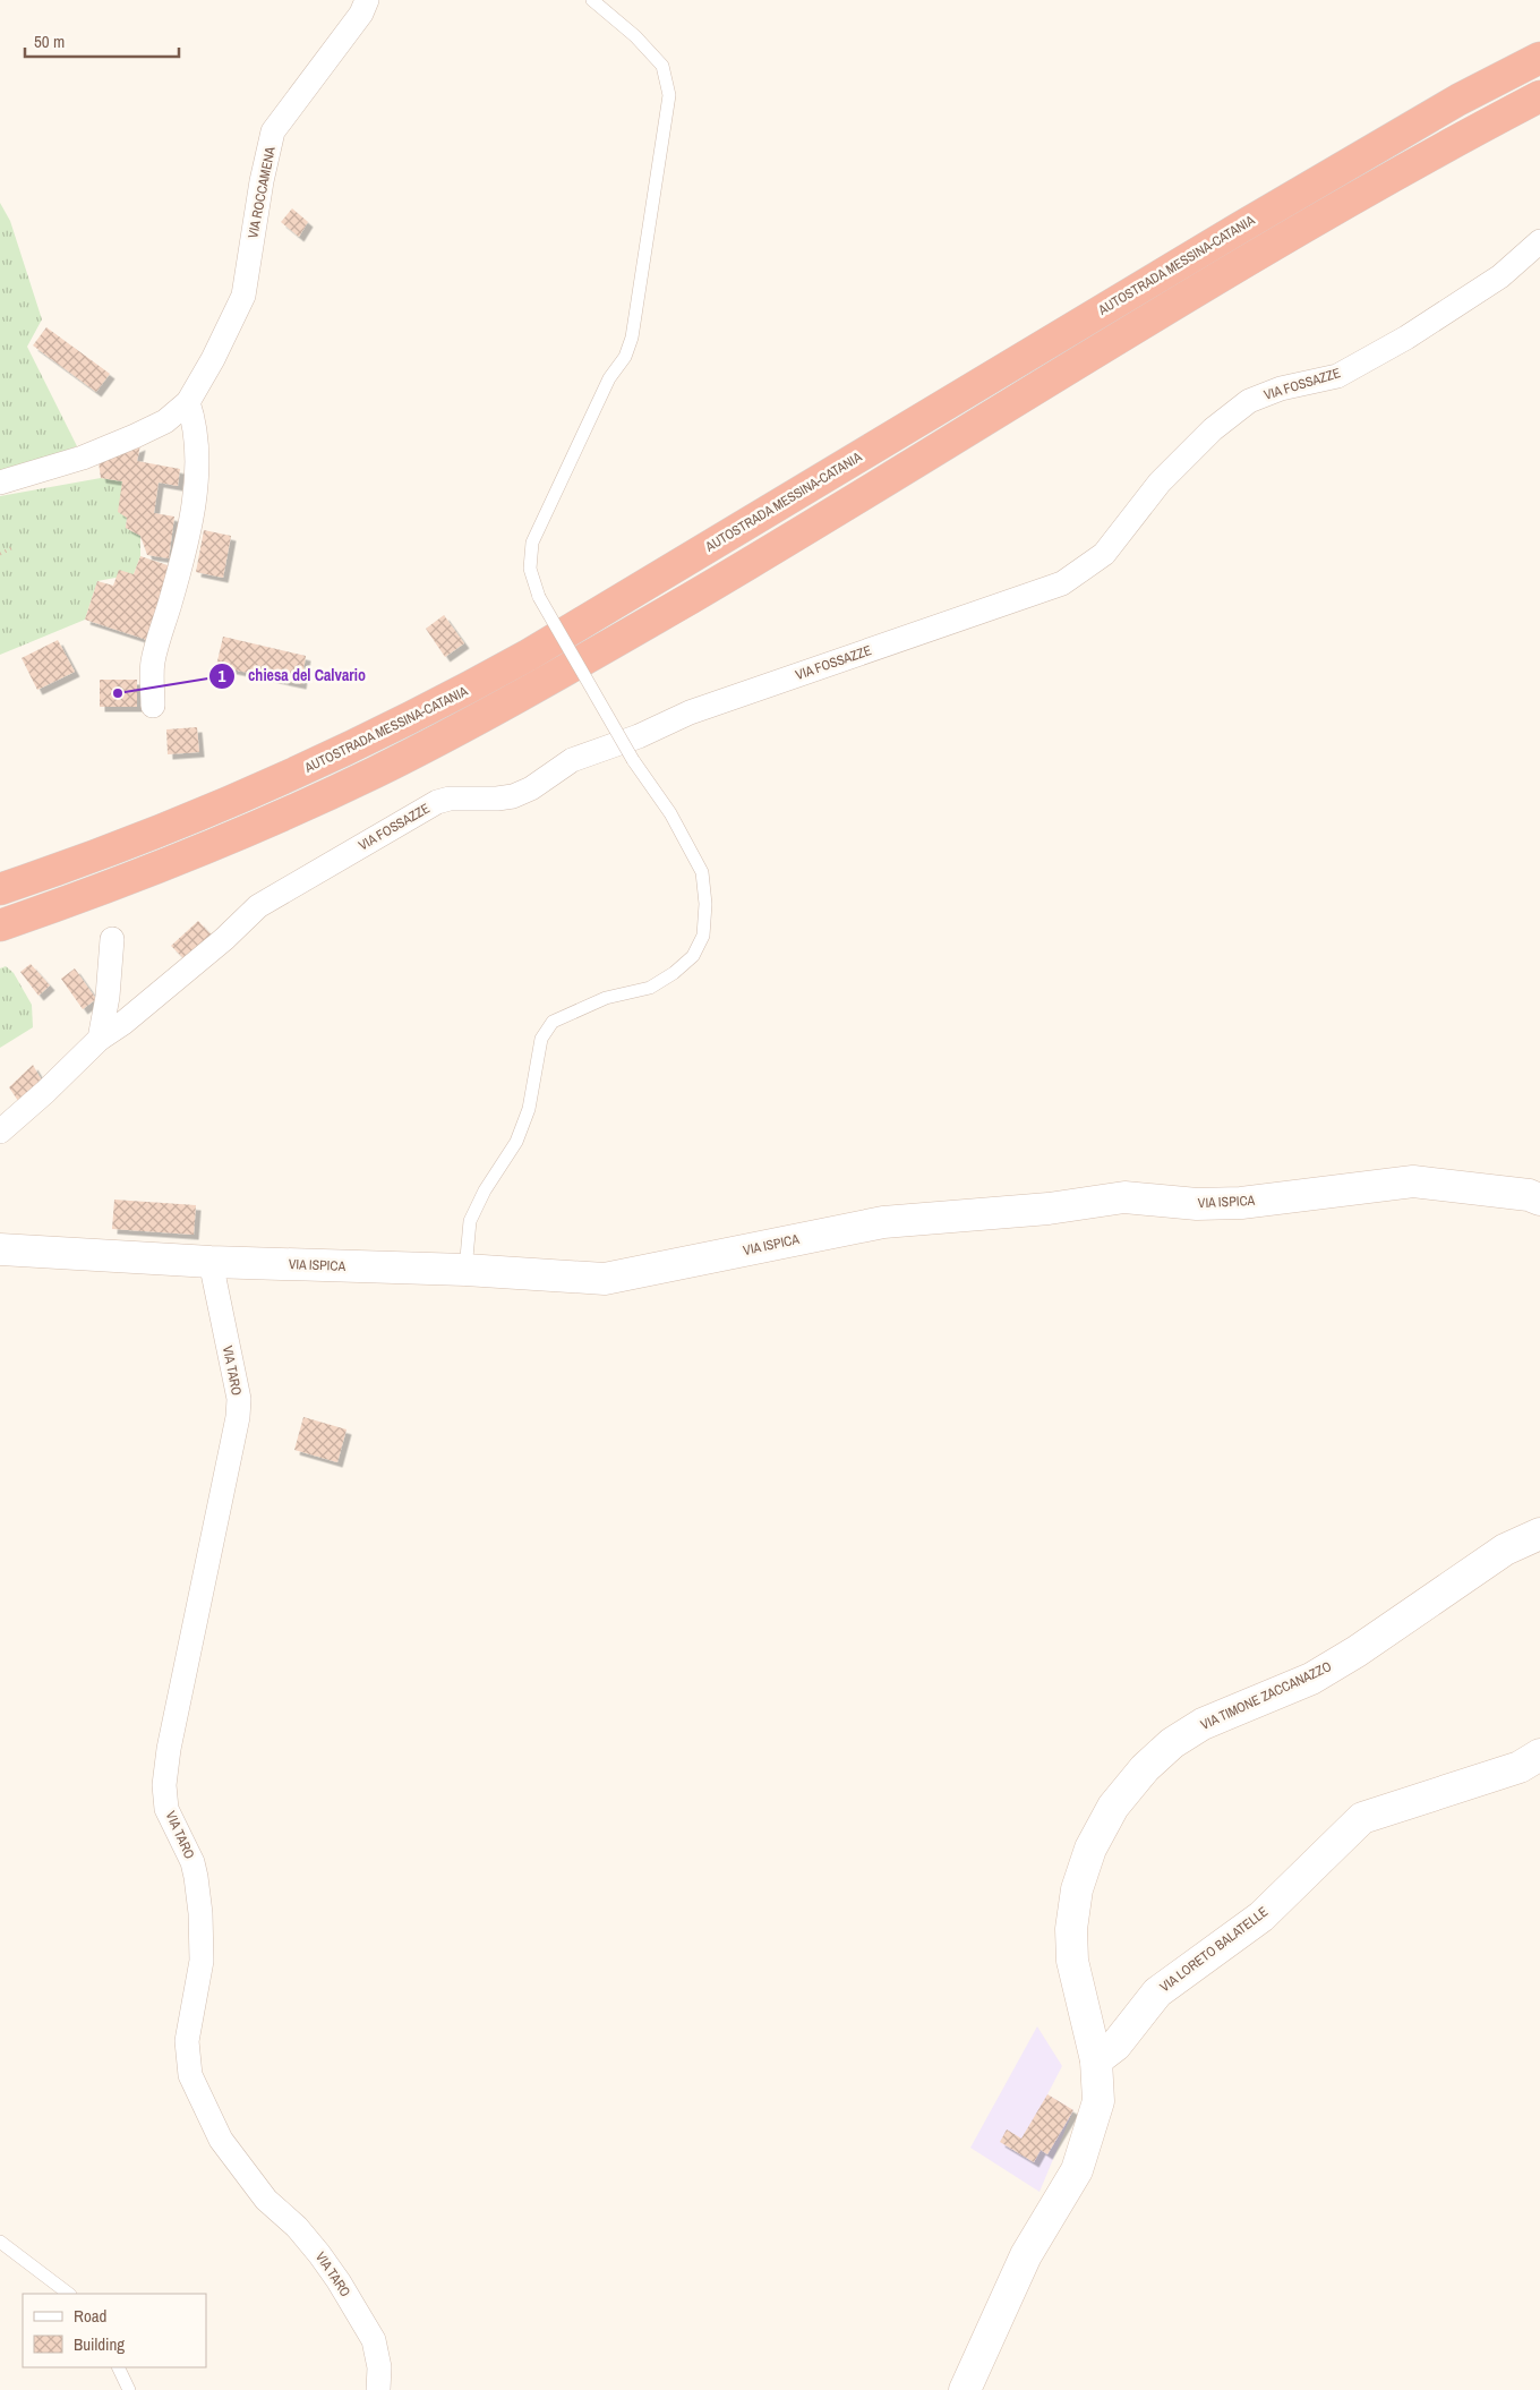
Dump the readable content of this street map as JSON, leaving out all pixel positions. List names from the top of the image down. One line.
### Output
{"streets":{"highway":["AUTOSTRADA MESSINA-CATANIA"],"street":["VIA ROCCAMENA","VIA FOSSAZZE","VIA ISPICA","VIA TARO","VIA TIMONE ZACCANAZZO","VIA LORETO BALATELLE"]},"crossings":[["VIA ISPICA","VIA TARO"],["VIA TIMONE ZACCANAZZO","VIA LORETO BALATELLE"]],"places":["chiesa del Calvario"],"legend":["Road","Building"],"scale_bar":"50 m"}
